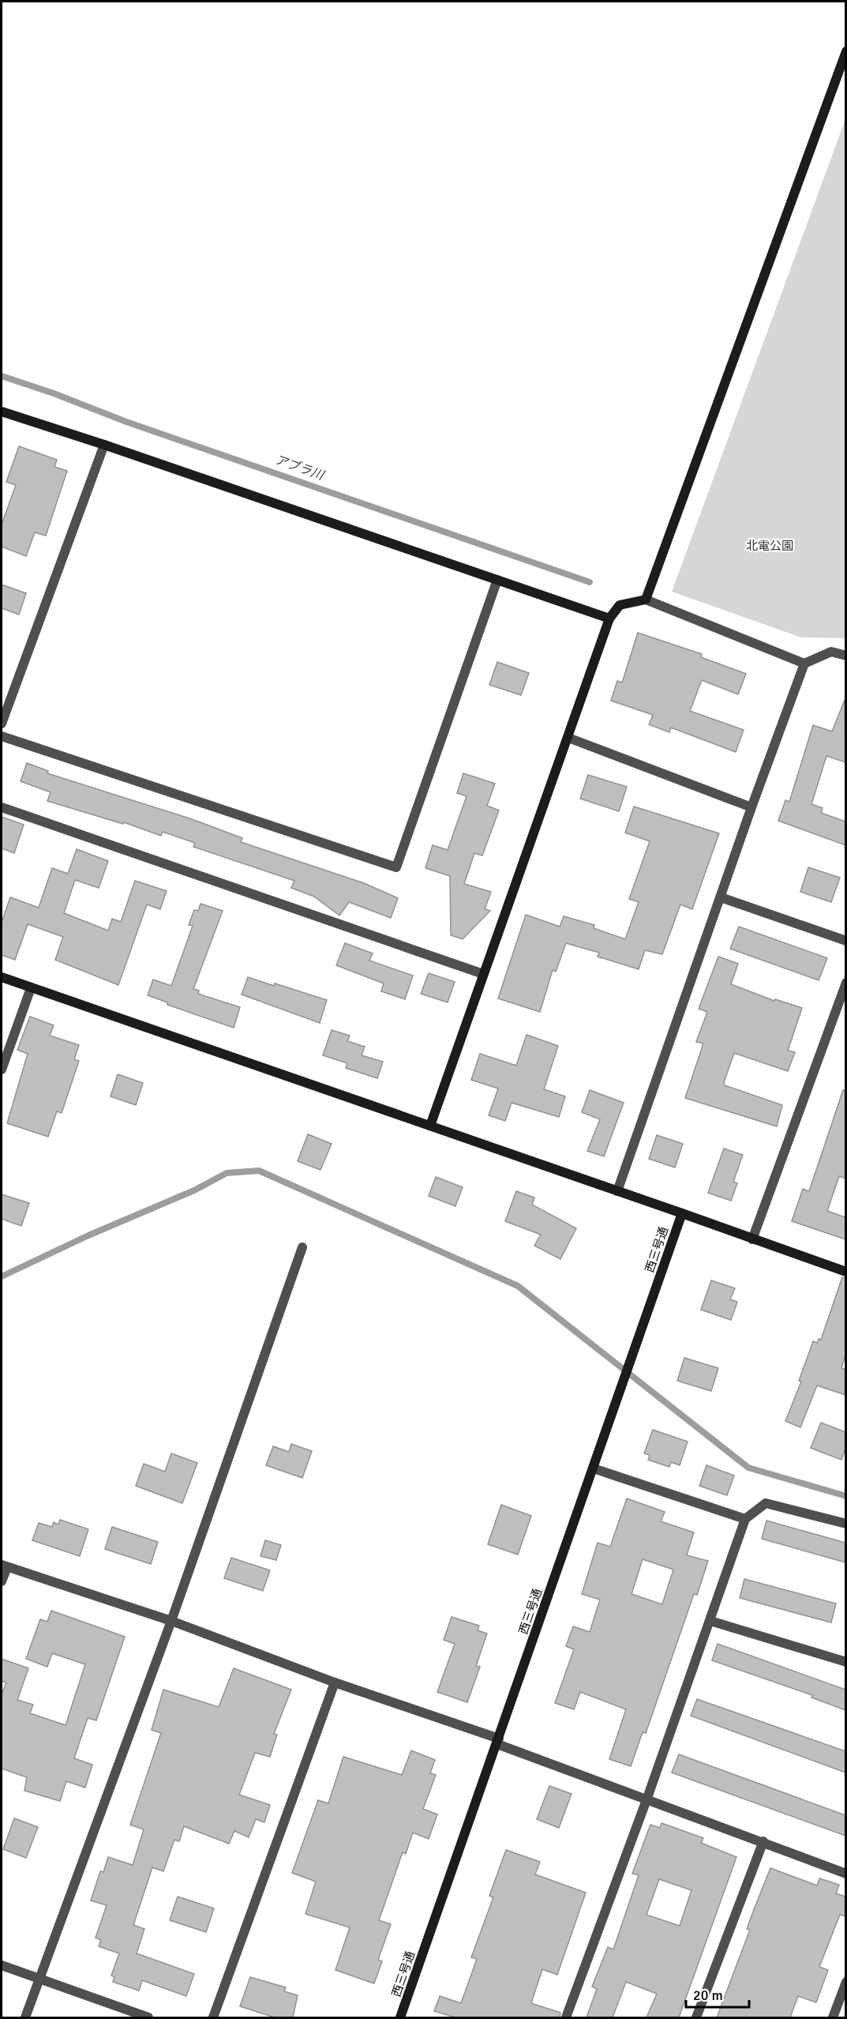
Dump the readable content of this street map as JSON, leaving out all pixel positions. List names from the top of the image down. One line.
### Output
{"streets":{"street":["西三号通"]},"water":["アブラ川"],"parks":["北電公園"],"scale_bar":"20 m"}
